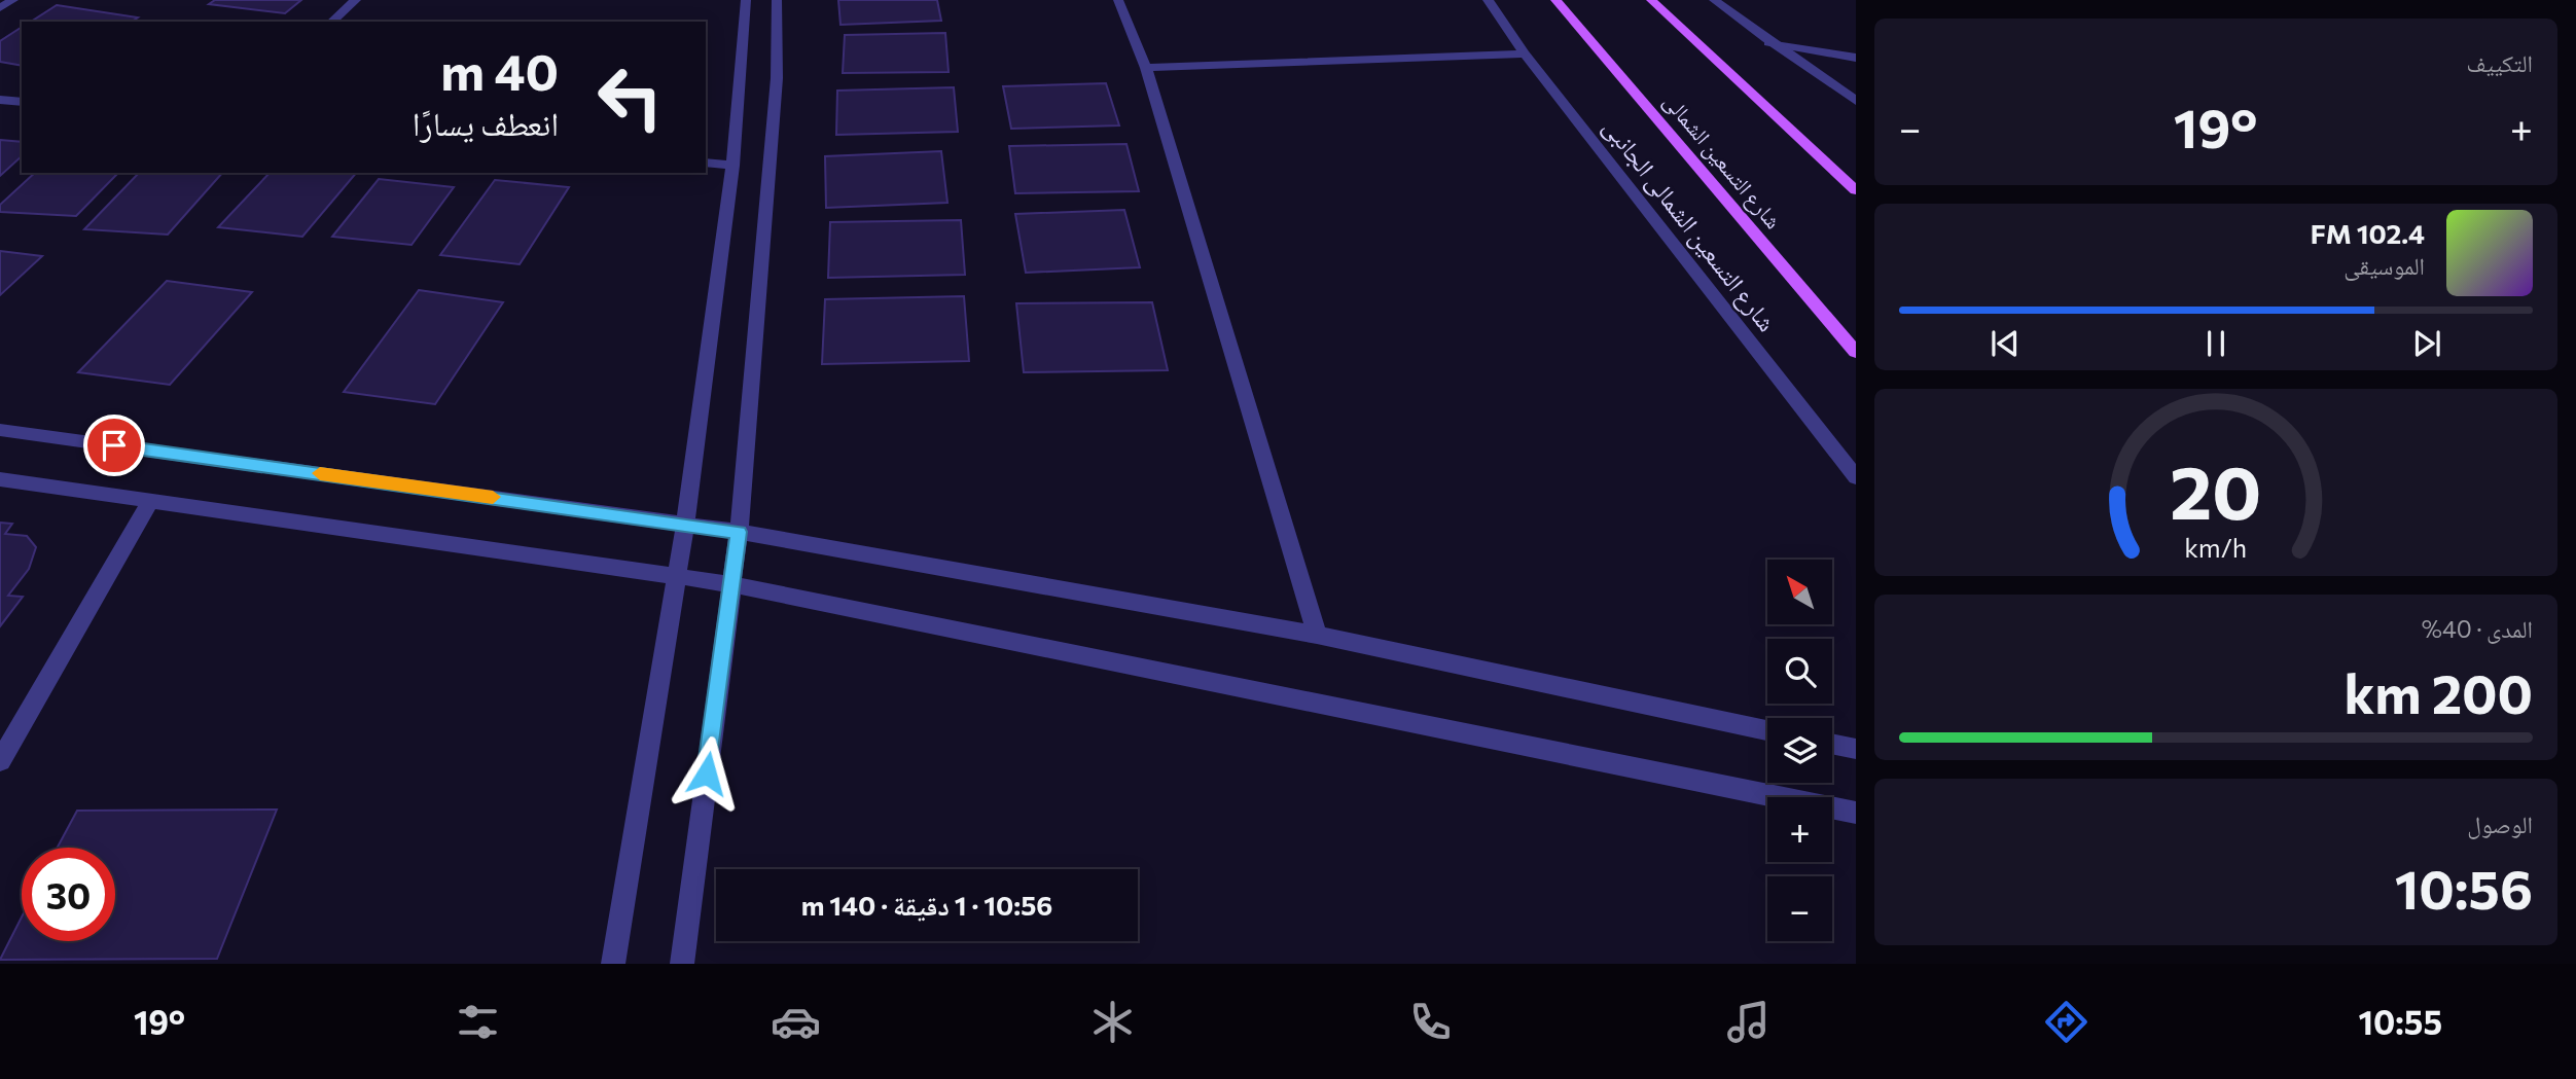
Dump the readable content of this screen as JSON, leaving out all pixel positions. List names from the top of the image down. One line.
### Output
{"streets":{"main road":["شارع التسعين الشمالى"],"street":["شارع التسعين الشمالى الجانبى"]},"north":"top left","page":{"tile":["التكييف",["المدى · 40%","200 km"],["الوصول","10:56"]],"turn":["40 m","انعطف يسارًا"],"heat":["−","19°","+"],"song":["102.4 FM","الموسيقى"],"map_buttons":["+","−"],"limit":"30","trip":"10:56 · 1 دقيقة · 140 m","tabs":["10:55","19°"],"gauge":["20","km/h"]}}
